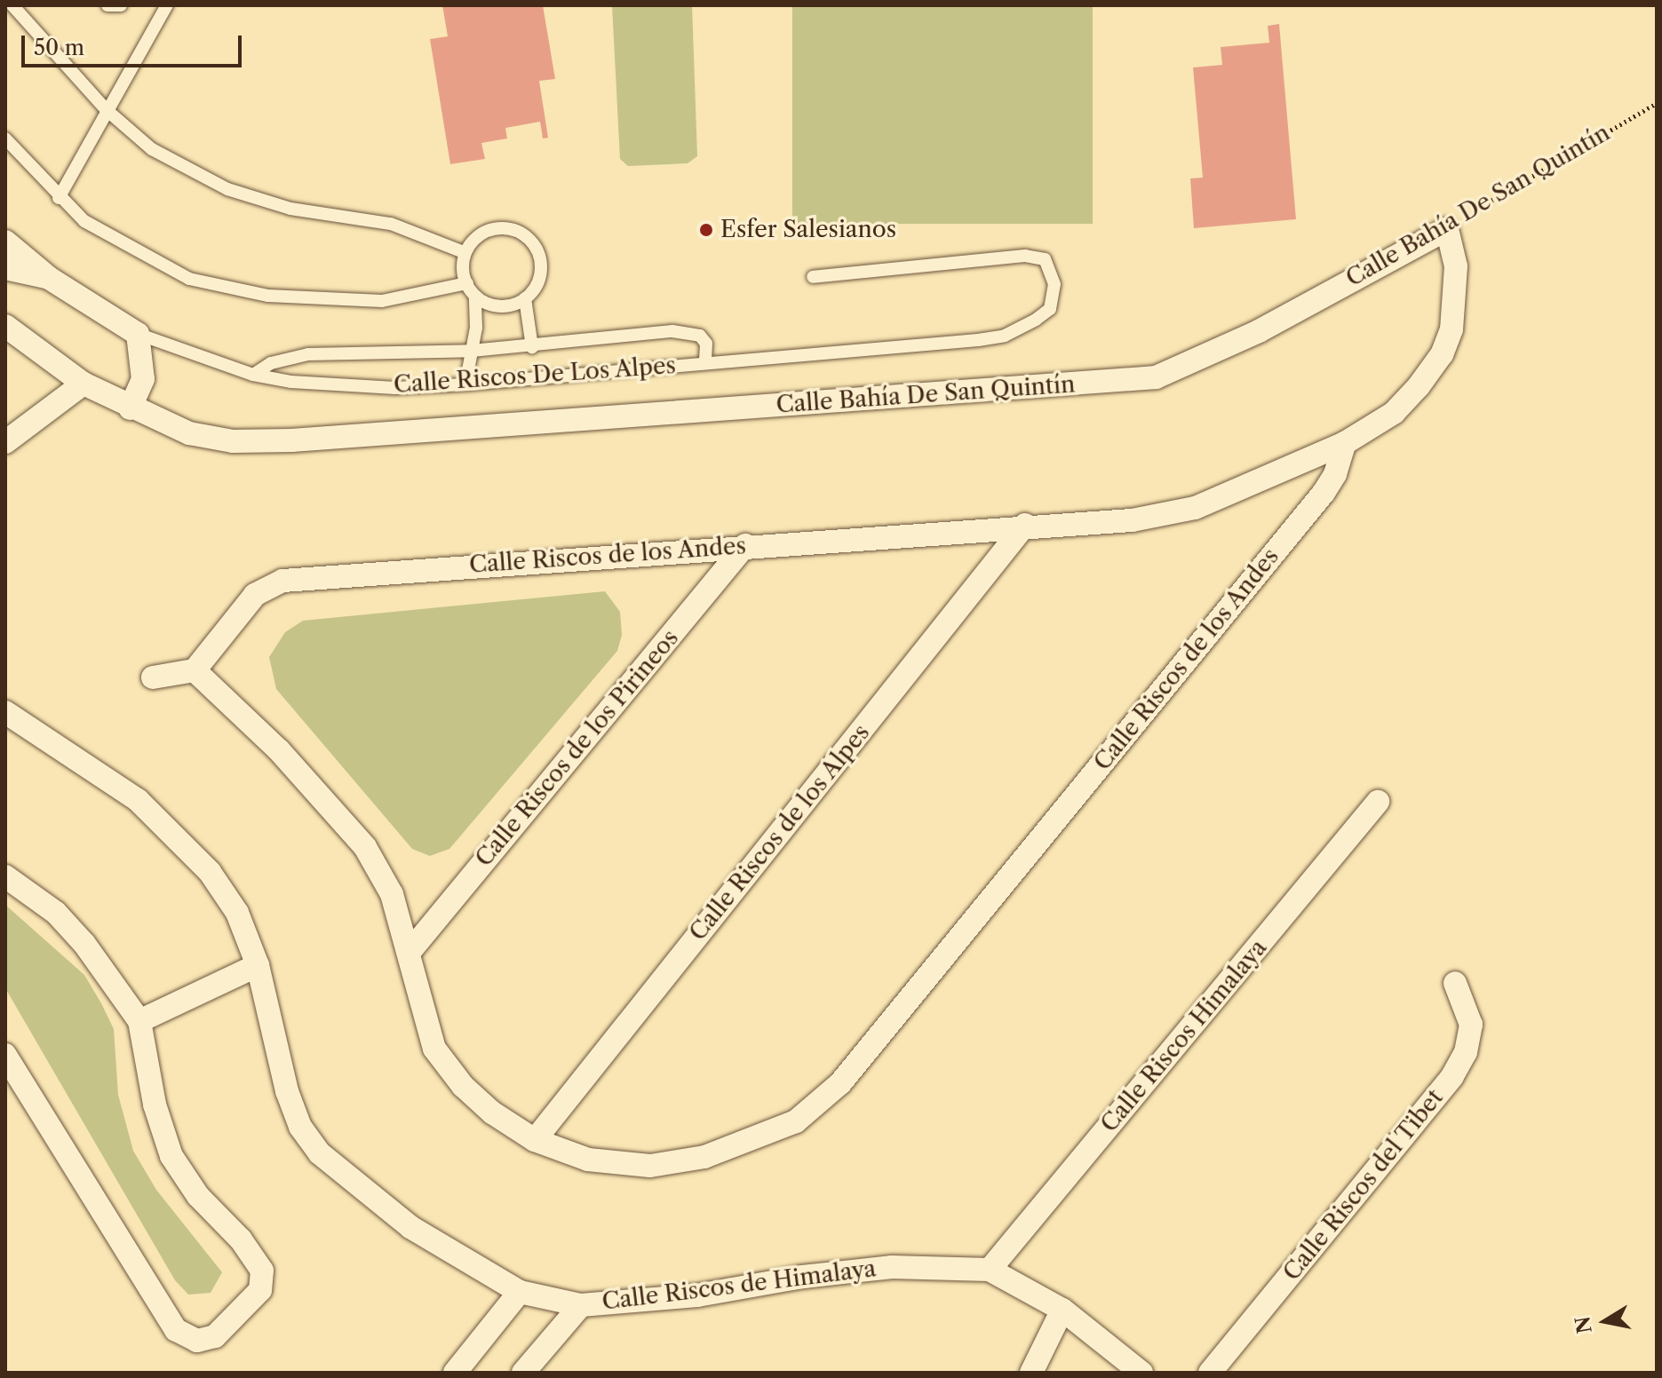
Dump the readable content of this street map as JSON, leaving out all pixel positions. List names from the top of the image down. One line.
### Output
{"streets":{"street":["Calle Bahía De San Quintín","Calle Riscos De Los Alpes","Calle Riscos de los Andes","Calle Riscos de los Pirineos","Calle Riscos de los Alpes","Calle Riscos Himalaya","Calle Riscos del Tibet","Calle Riscos de Himalaya"]},"crossings":[["Calle Riscos de los Andes","Calle Riscos de los Pirineos"],["Calle Riscos de los Andes","Calle Riscos de los Alpes"],["Calle Riscos Himalaya","Calle Riscos de Himalaya"]],"places":["Esfer Salesianos"],"scale_bar":"50 m","north":"left"}
